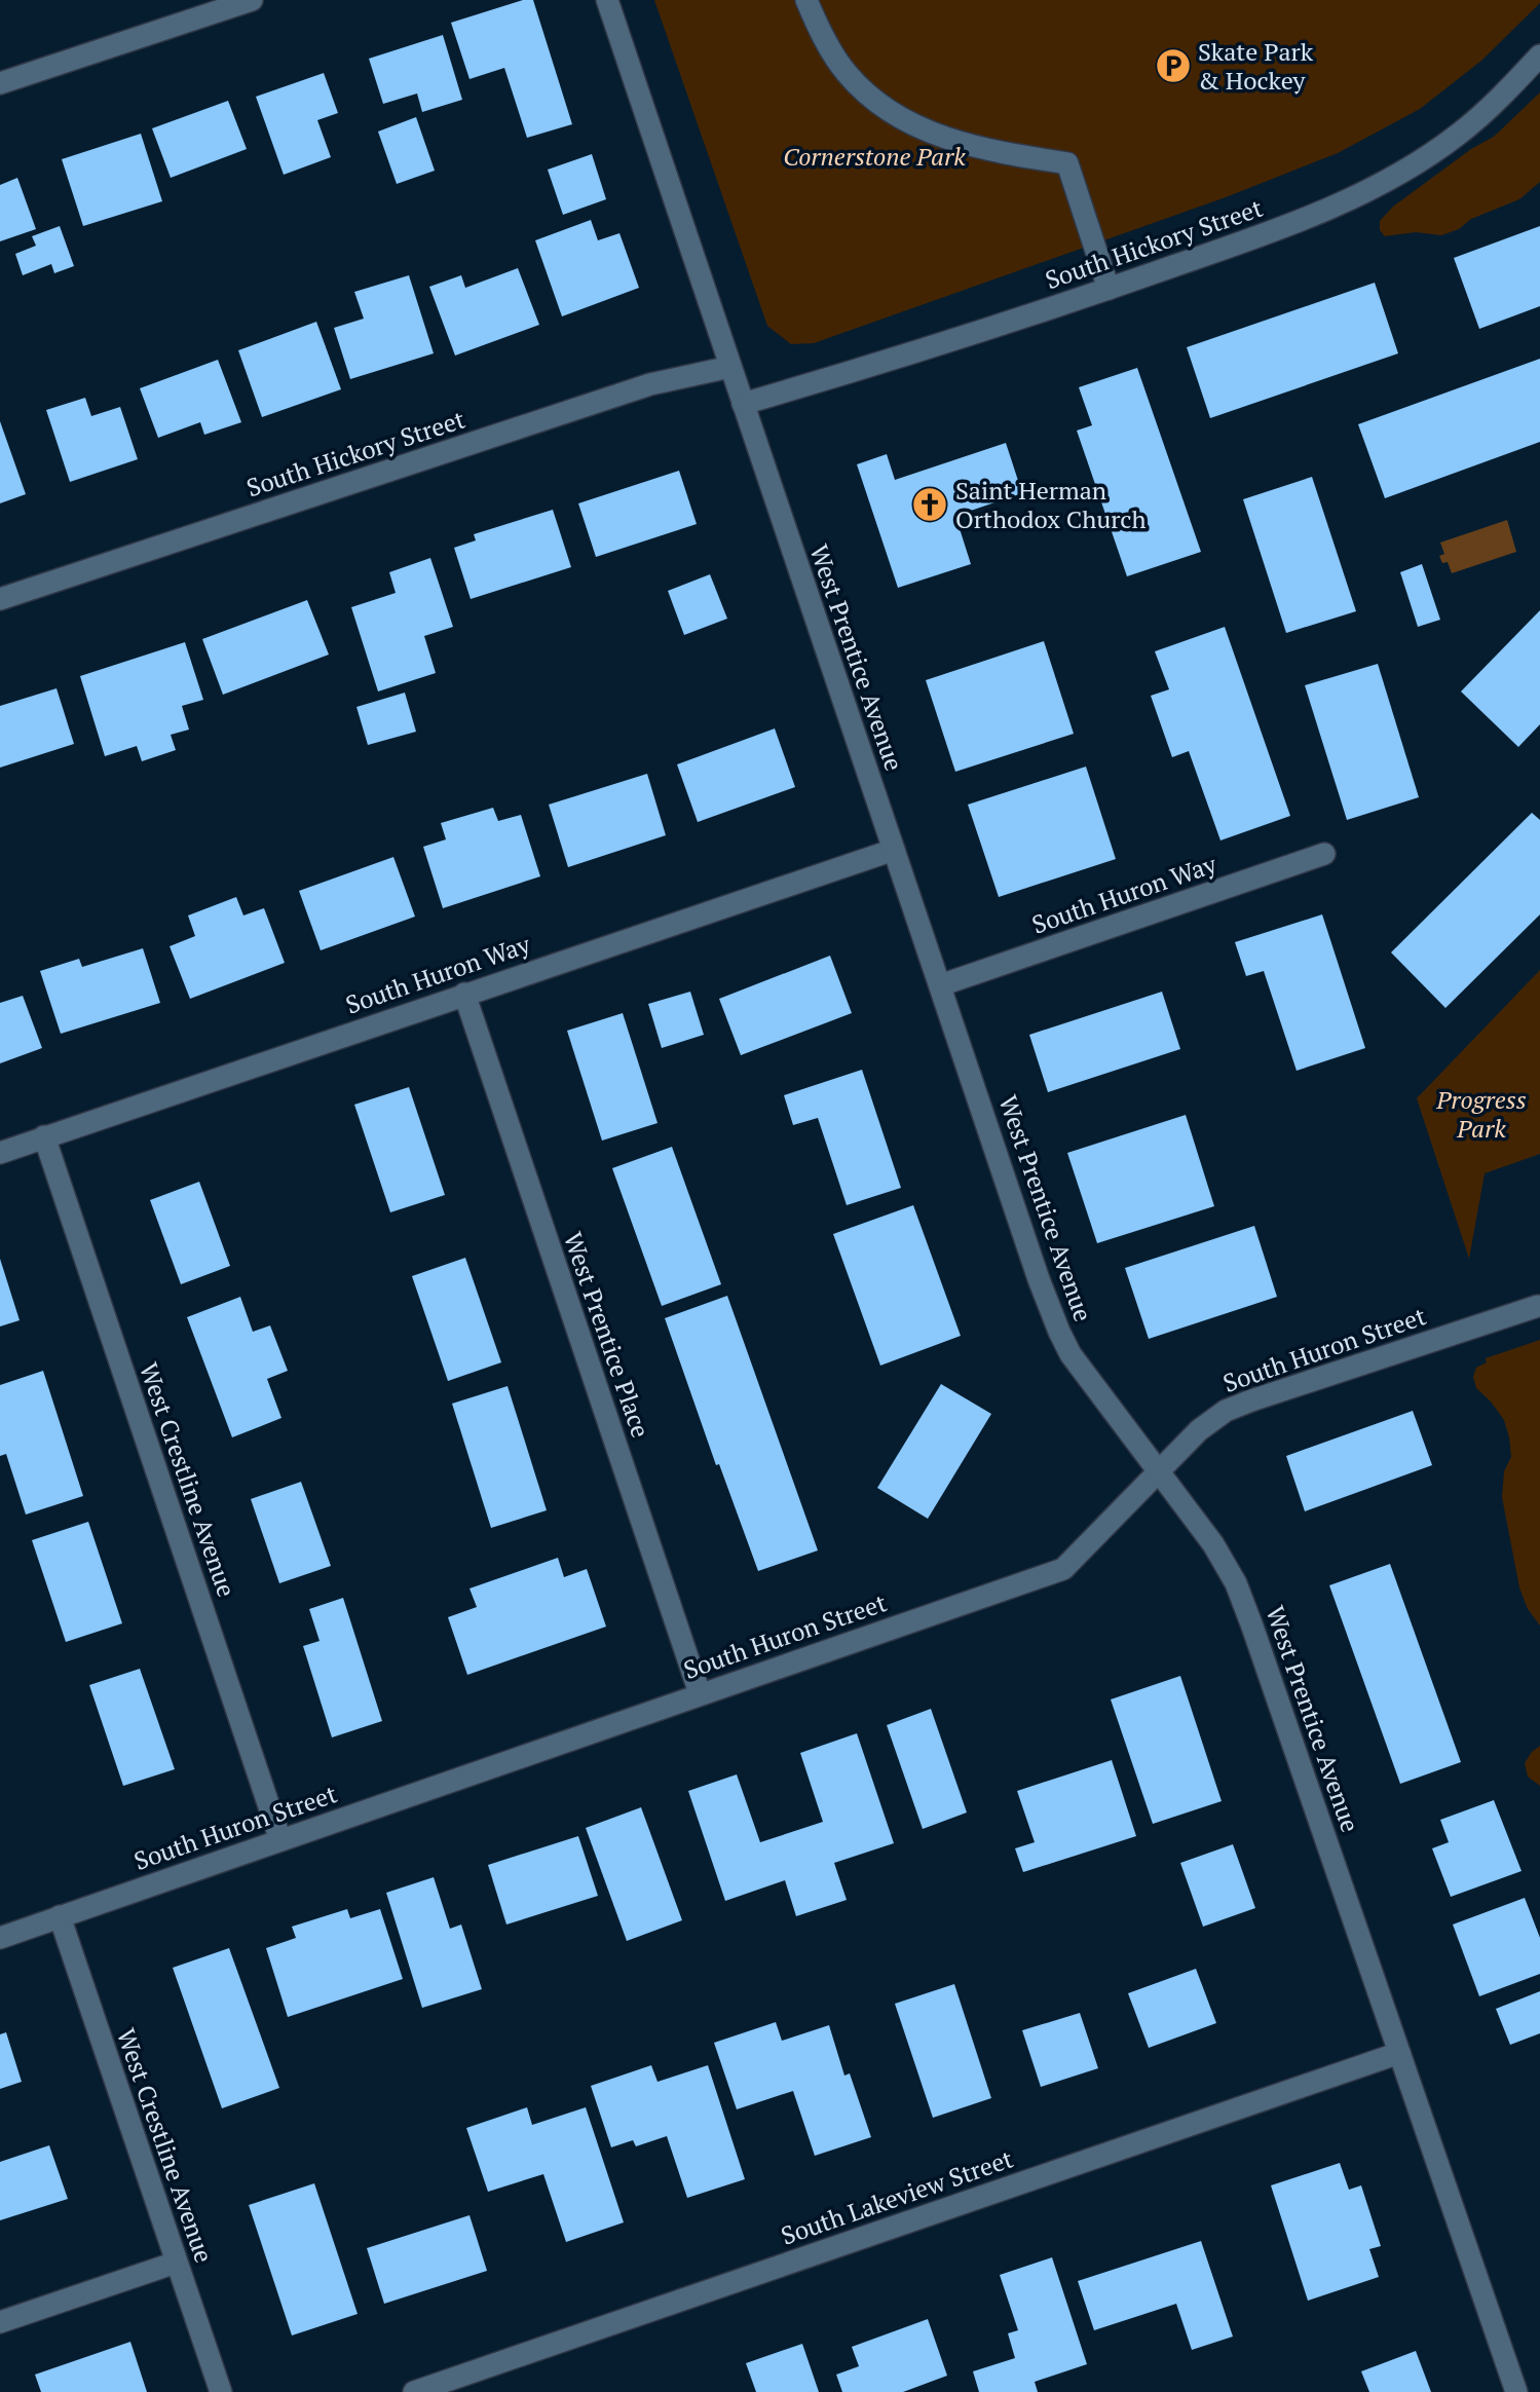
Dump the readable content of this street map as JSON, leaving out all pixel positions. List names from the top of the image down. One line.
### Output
{"streets":{"street":["South Hickory Street","West Prentice Avenue","South Huron Way","West Prentice Place","South Huron Street","West Crestline Avenue","South Lakeview Street"]},"crossings":[["South Hickory Street","West Prentice Avenue"],["West Prentice Avenue","South Huron Way"],["West Prentice Avenue","South Huron Street"],["West Prentice Avenue","South Lakeview Street"],["South Huron Way","West Prentice Place"],["South Huron Way","West Crestline Avenue"],["West Prentice Place","South Huron Street"],["South Huron Street","West Crestline Avenue"]],"parks":["Cornerstone Park","Progress Park"],"places":{"parking":["Skate Park & Hockey"],"church":["Saint Herman Orthodox Church"]}}
